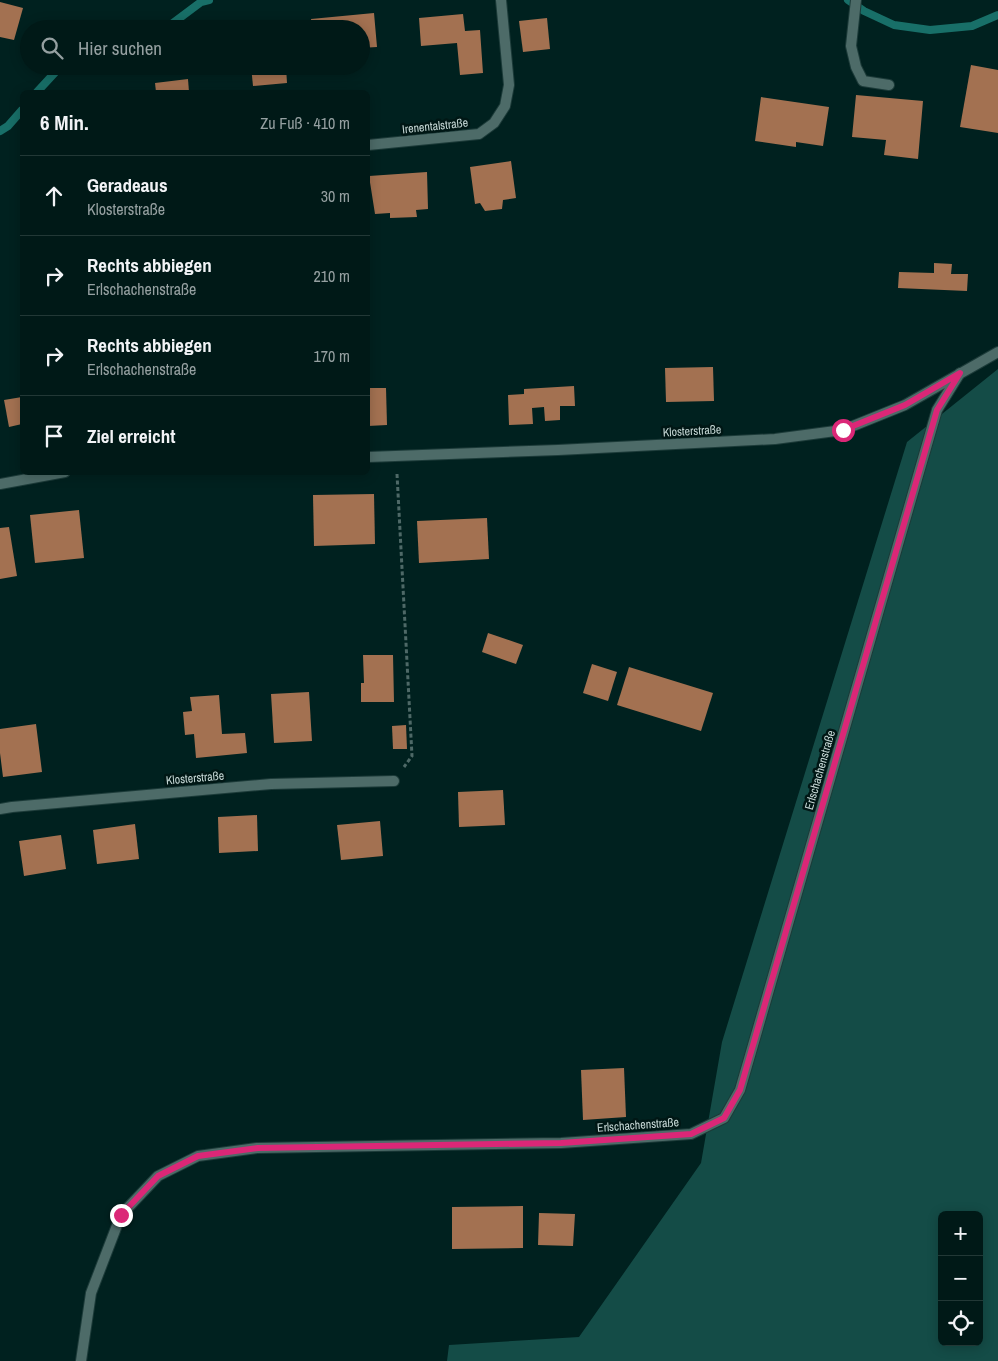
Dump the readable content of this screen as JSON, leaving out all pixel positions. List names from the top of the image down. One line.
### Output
{"streets":{"street":["Irenentalstraße","Klosterstraße","Erlschachenstraße"]},"crossings":[["Klosterstraße","Erlschachenstraße"]],"page":{"search":"Hier suchen","heading":["6 Min.","Zu Fuß · 410 m"],"list":[["Geradeaus","Klosterstraße","30 m"],["Rechts abbiegen","Erlschachenstraße","210 m"],["Rechts abbiegen","Erlschachenstraße","170 m"],"Ziel erreicht"],"map_buttons":["+","−"]}}
